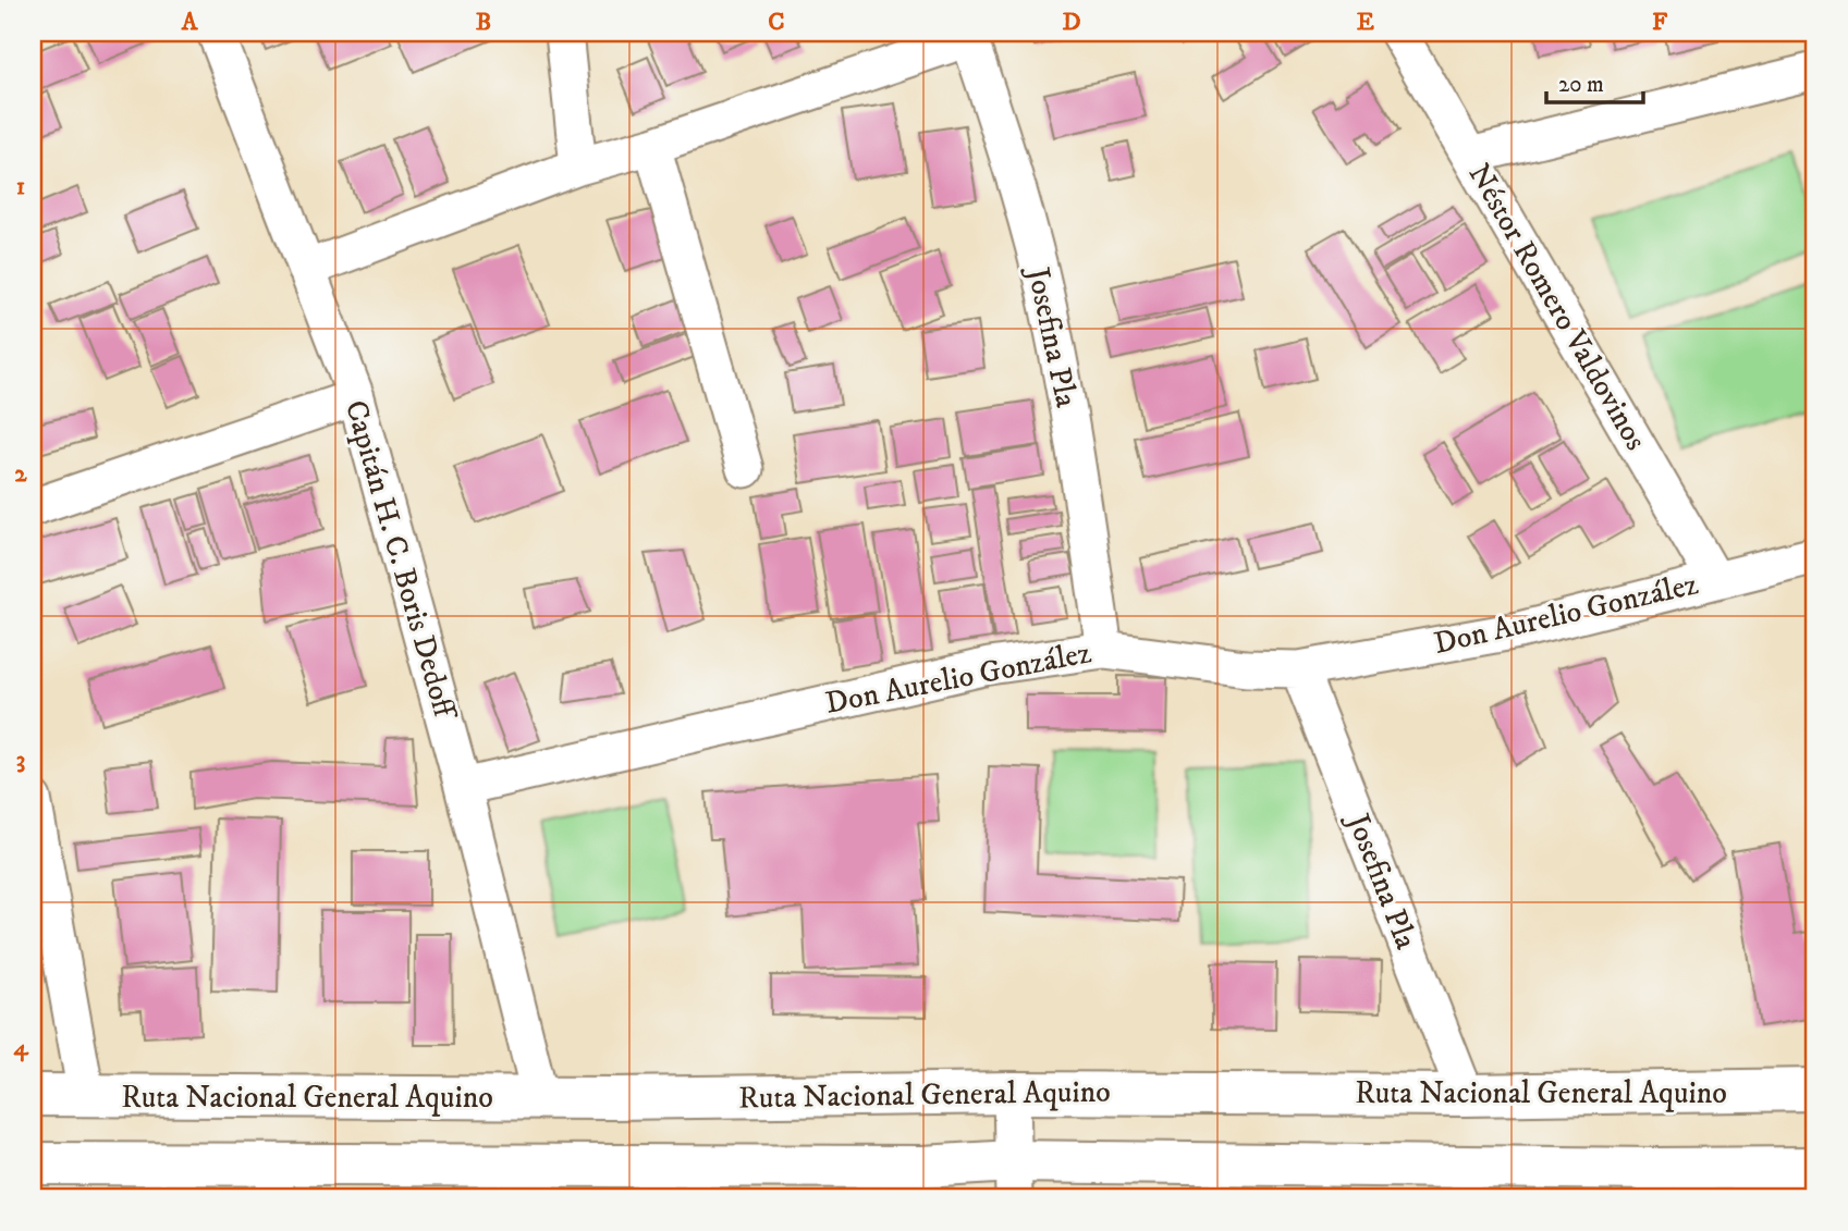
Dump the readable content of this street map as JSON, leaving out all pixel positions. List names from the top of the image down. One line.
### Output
{"streets":{"highway":["Ruta Nacional General Aquino"],"street":["Néstor Romero Valdovinos","Josefina Pla","Capitán H. C. Boris Dedoff","Don Aurelio González"]},"crossings":[["Néstor Romero Valdovinos","Don Aurelio González"],["Josefina Pla","Don Aurelio González"],["Josefina Pla","Ruta Nacional General Aquino"],["Capitán H. C. Boris Dedoff","Don Aurelio González"],["Capitán H. C. Boris Dedoff","Ruta Nacional General Aquino"]],"scale_bar":"20 m","grid":{"columns":["A","B","C","D","E","F"],"rows":["1","2","3","4"]}}
